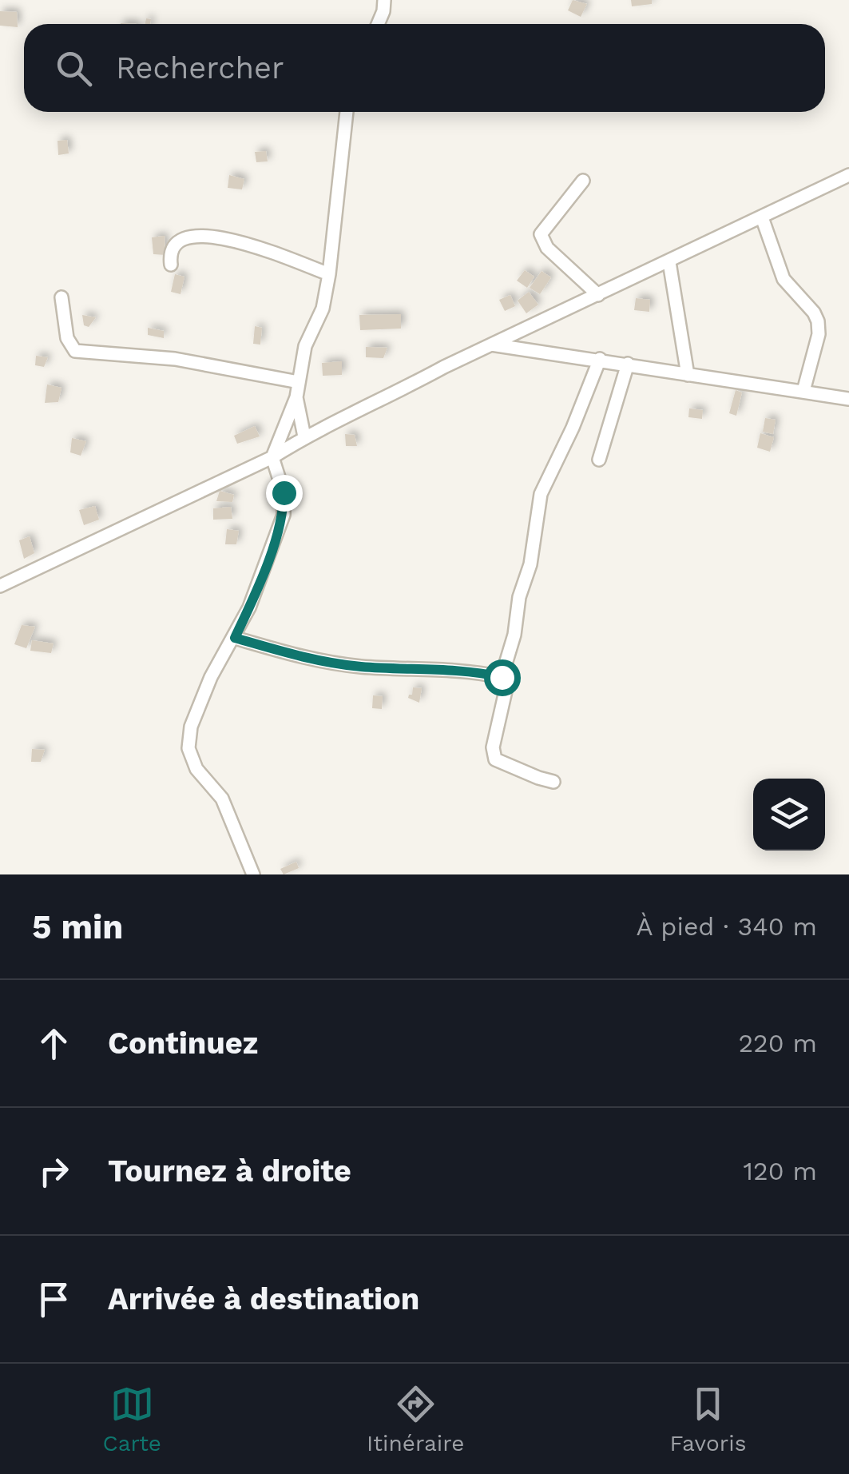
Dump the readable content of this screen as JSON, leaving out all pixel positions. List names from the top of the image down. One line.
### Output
{"page":{"search":"Rechercher","heading":["5 min","À pied · 340 m"],"list":[["Continuez","220 m"],["Tournez à droite","120 m"],"Arrivée à destination"],"nav":["Carte","Itinéraire","Favoris"]}}
